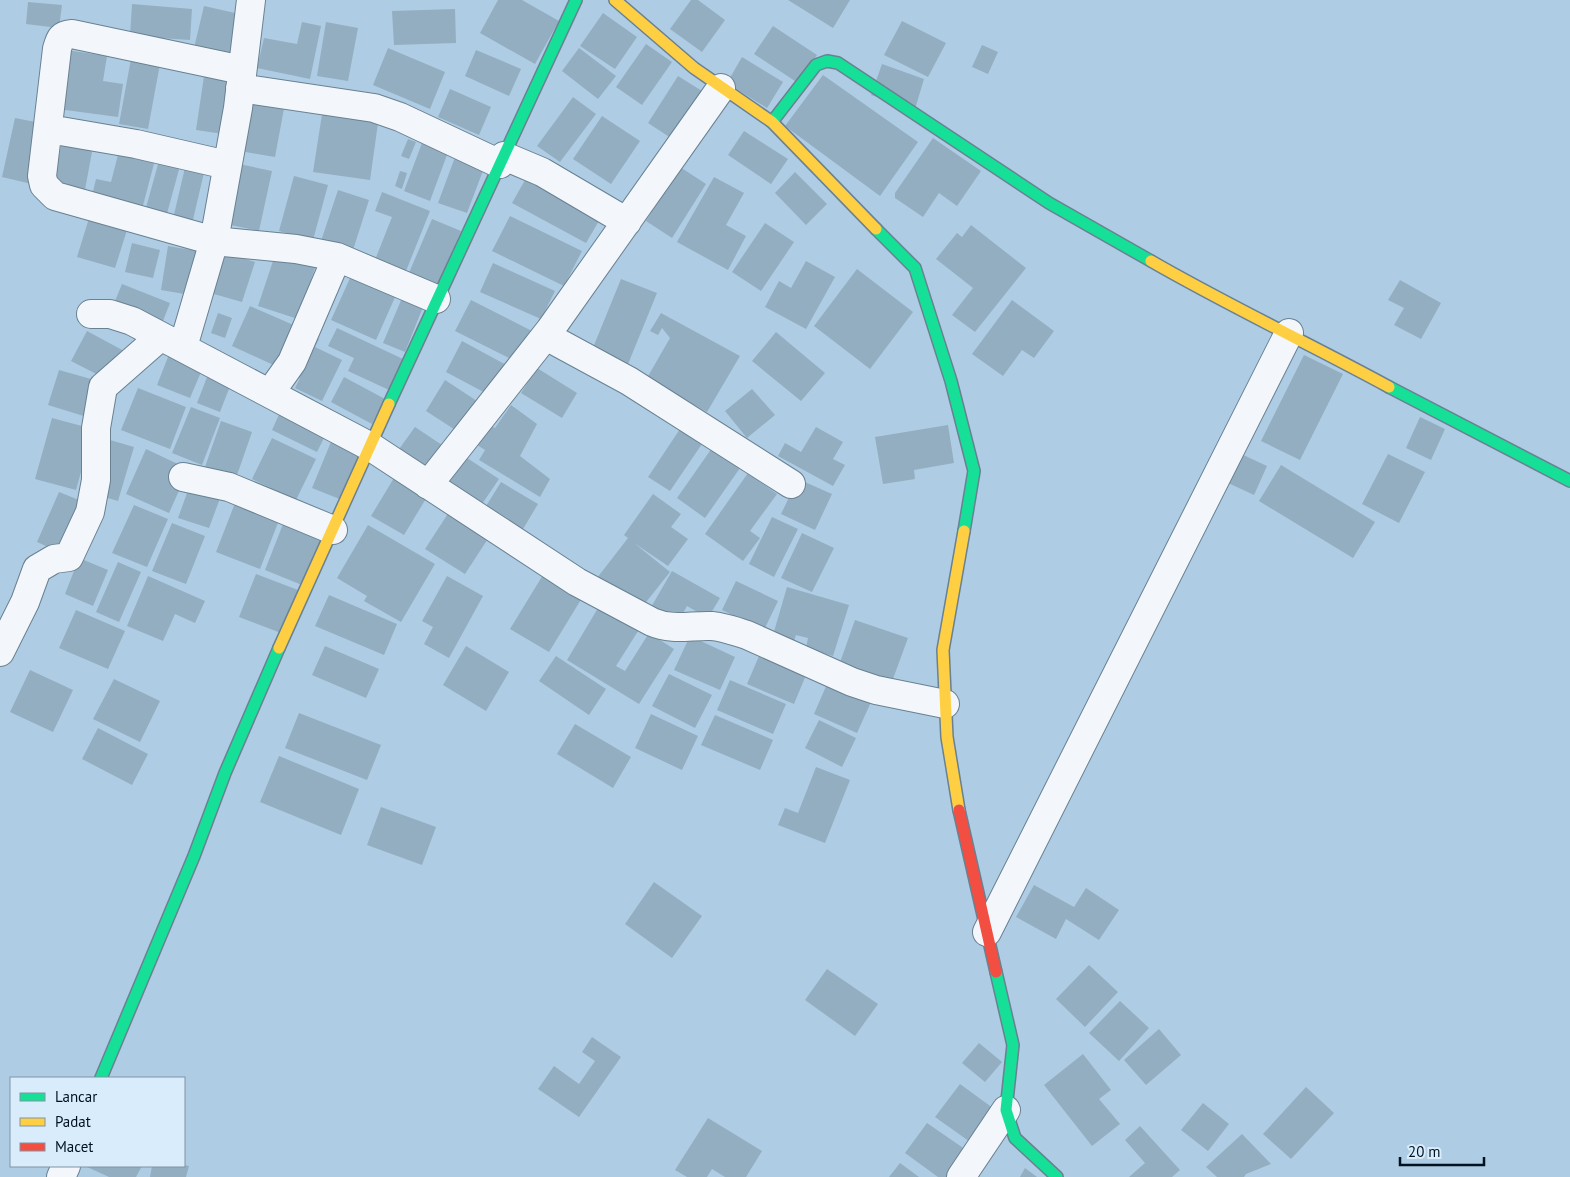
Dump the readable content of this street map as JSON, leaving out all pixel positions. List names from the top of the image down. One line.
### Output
{"legend":["Lancar","Padat","Macet"],"scale_bar":"20 m"}
